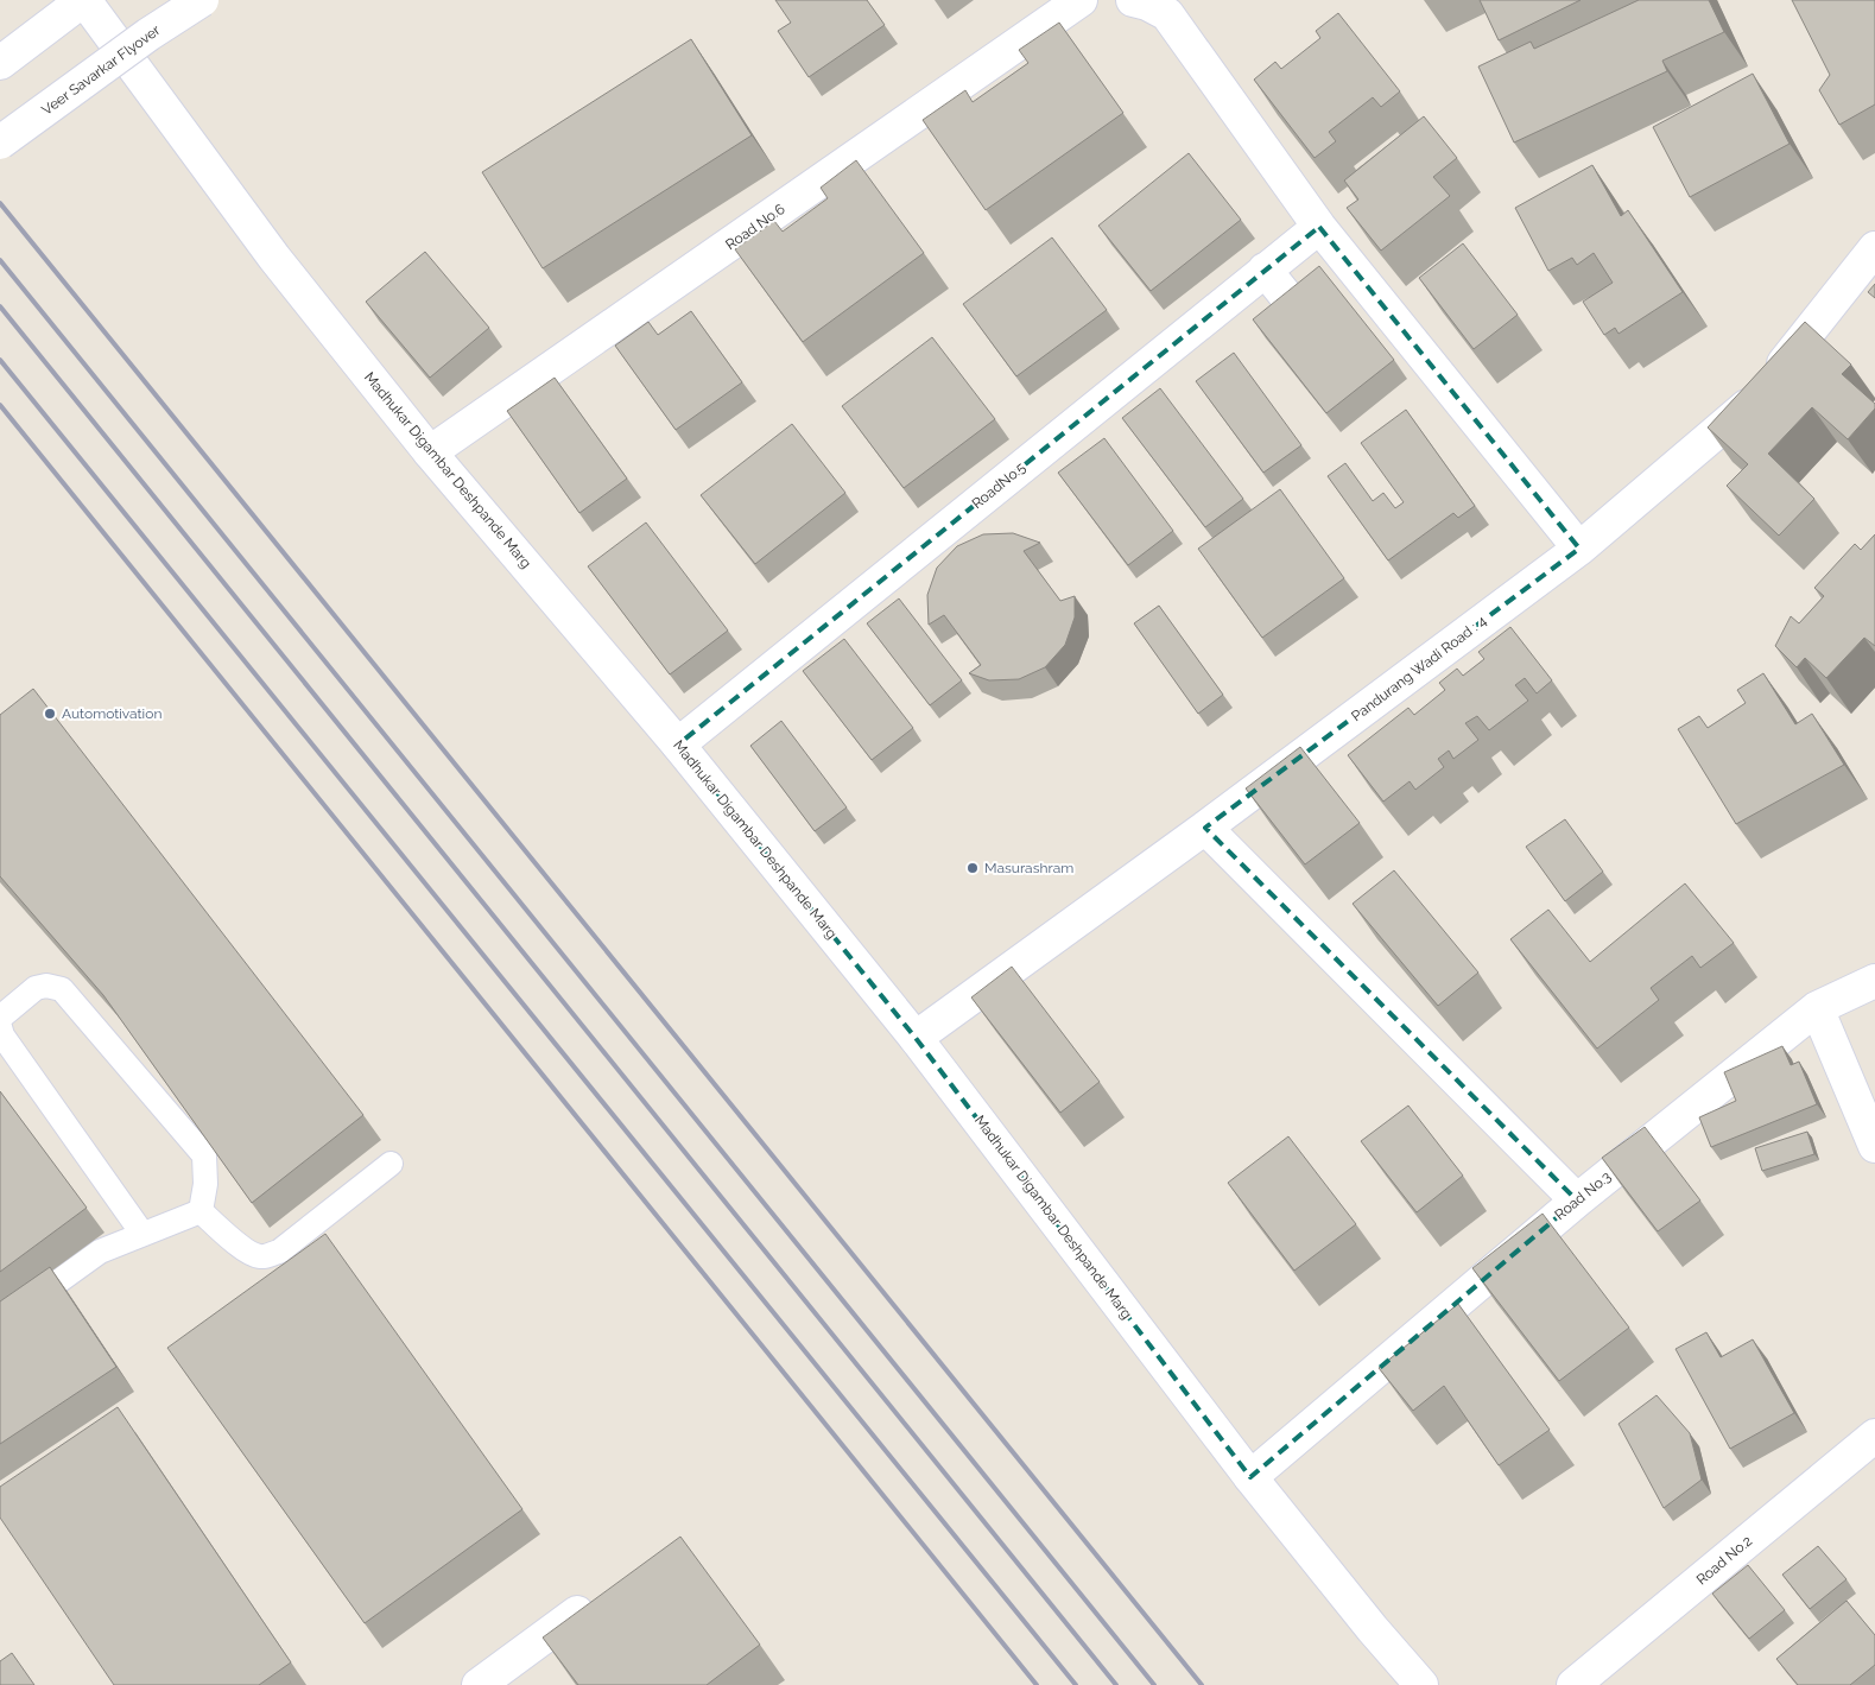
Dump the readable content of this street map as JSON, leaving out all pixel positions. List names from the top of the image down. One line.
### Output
{"streets":{"street":["Veer Savarkar Flyover","Road No.6","Madhukar Digambar Deshpande Marg","RoadNo.5","Pandurang Wadi Road : 4","Road No.3","Road No.2"]},"crossings":[["Road No.6","Madhukar Digambar Deshpande Marg"],["Madhukar Digambar Deshpande Marg","RoadNo.5"],["Madhukar Digambar Deshpande Marg","Pandurang Wadi Road : 4"],["Madhukar Digambar Deshpande Marg","Road No.3"]],"places":["Automotivation","Masurashram"]}
